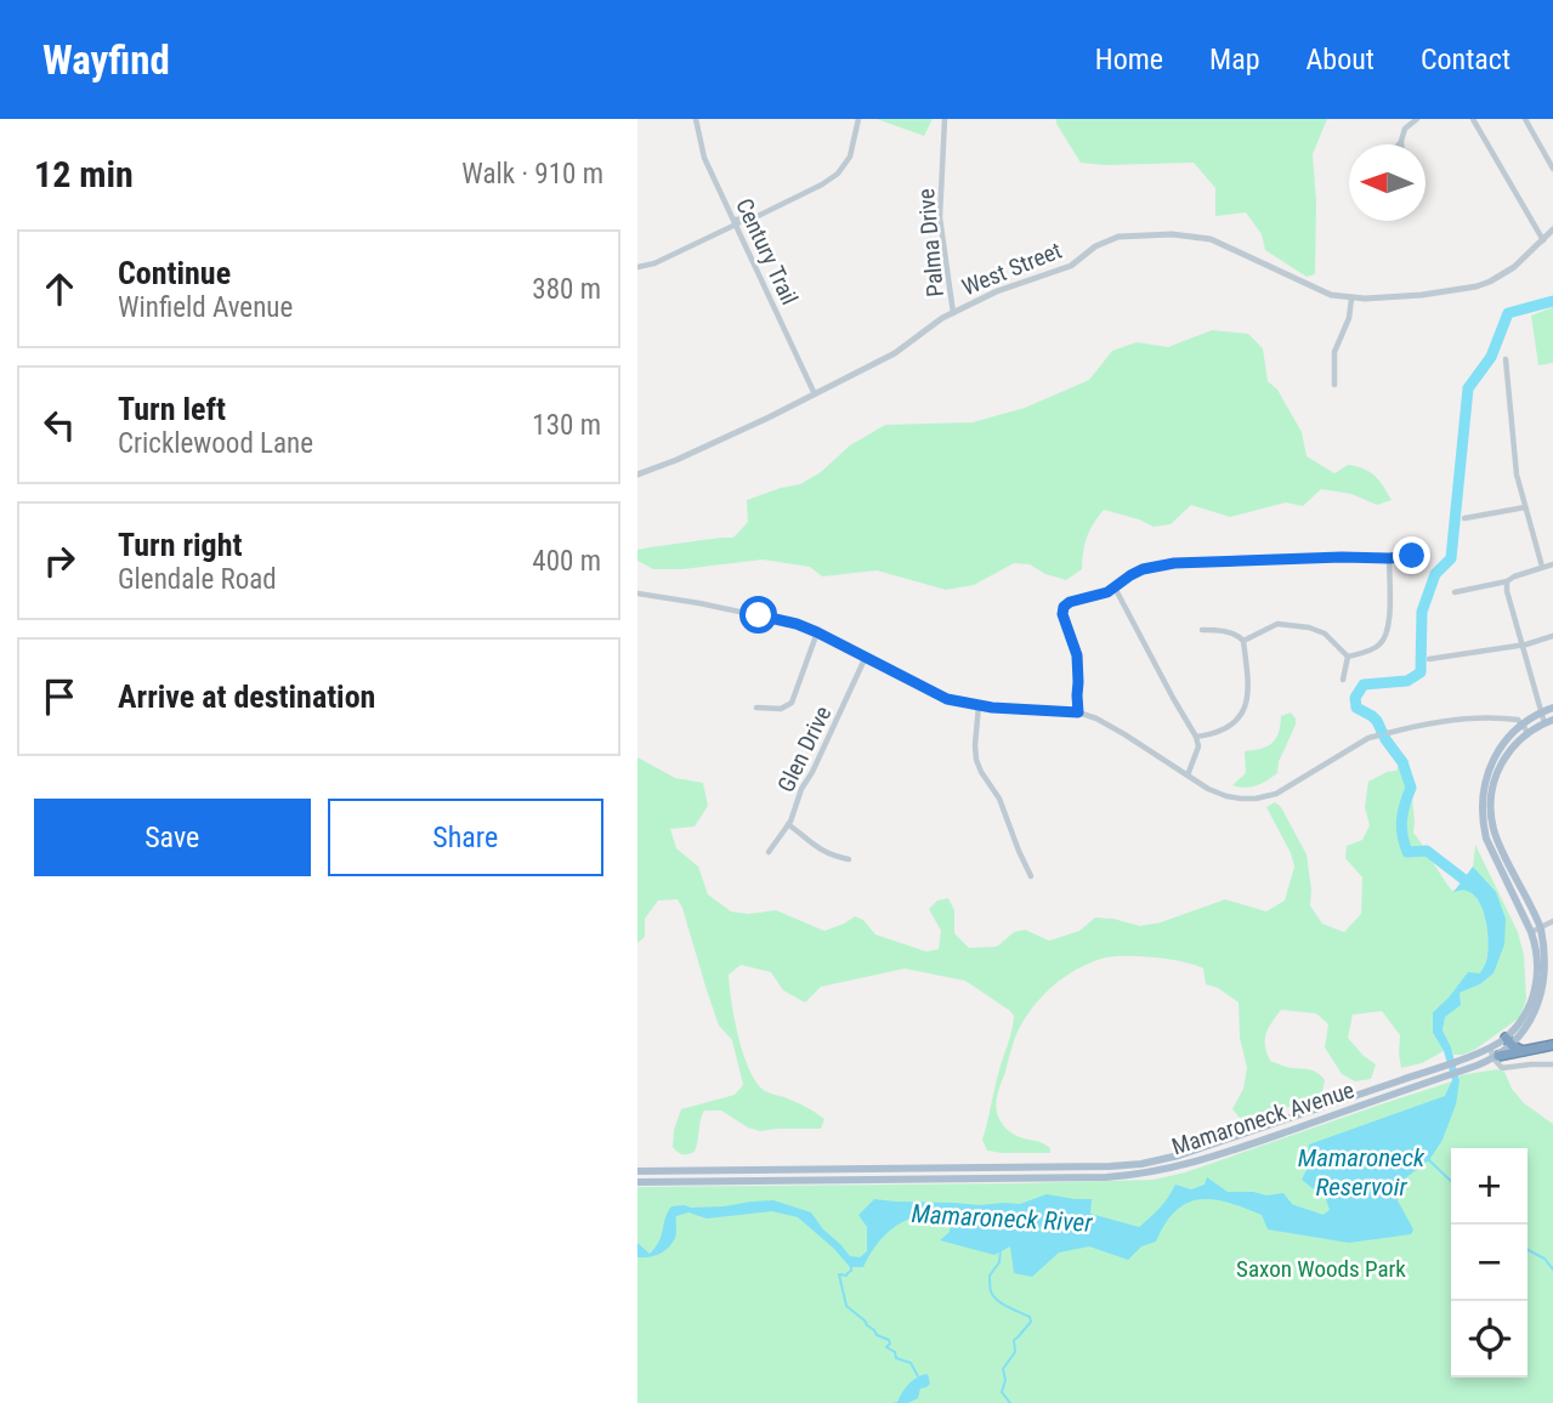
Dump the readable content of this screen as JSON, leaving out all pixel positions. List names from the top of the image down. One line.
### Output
{"streets":{"main road":["Mamaroneck Avenue"],"street":["Palma Drive","Century Trail","West Street","Glen Drive"]},"crossings":[["Palma Drive","West Street"],["Century Trail","West Street"]],"water":["Mamaroneck Reservoir","Mamaroneck River"],"parks":["Saxon Woods Park"],"north":"left","page":{"header":"Wayfind","nav":["Home","Map","About","Contact"],"heading":["12 min","Walk · 910 m"],"list":[["Continue","Winfield Avenue","380 m"],["Turn left","Cricklewood Lane","130 m"],["Turn right","Glendale Road","400 m"],"Arrive at destination"],"buttons":["Save","Share"],"map_buttons":["+","−"]}}
